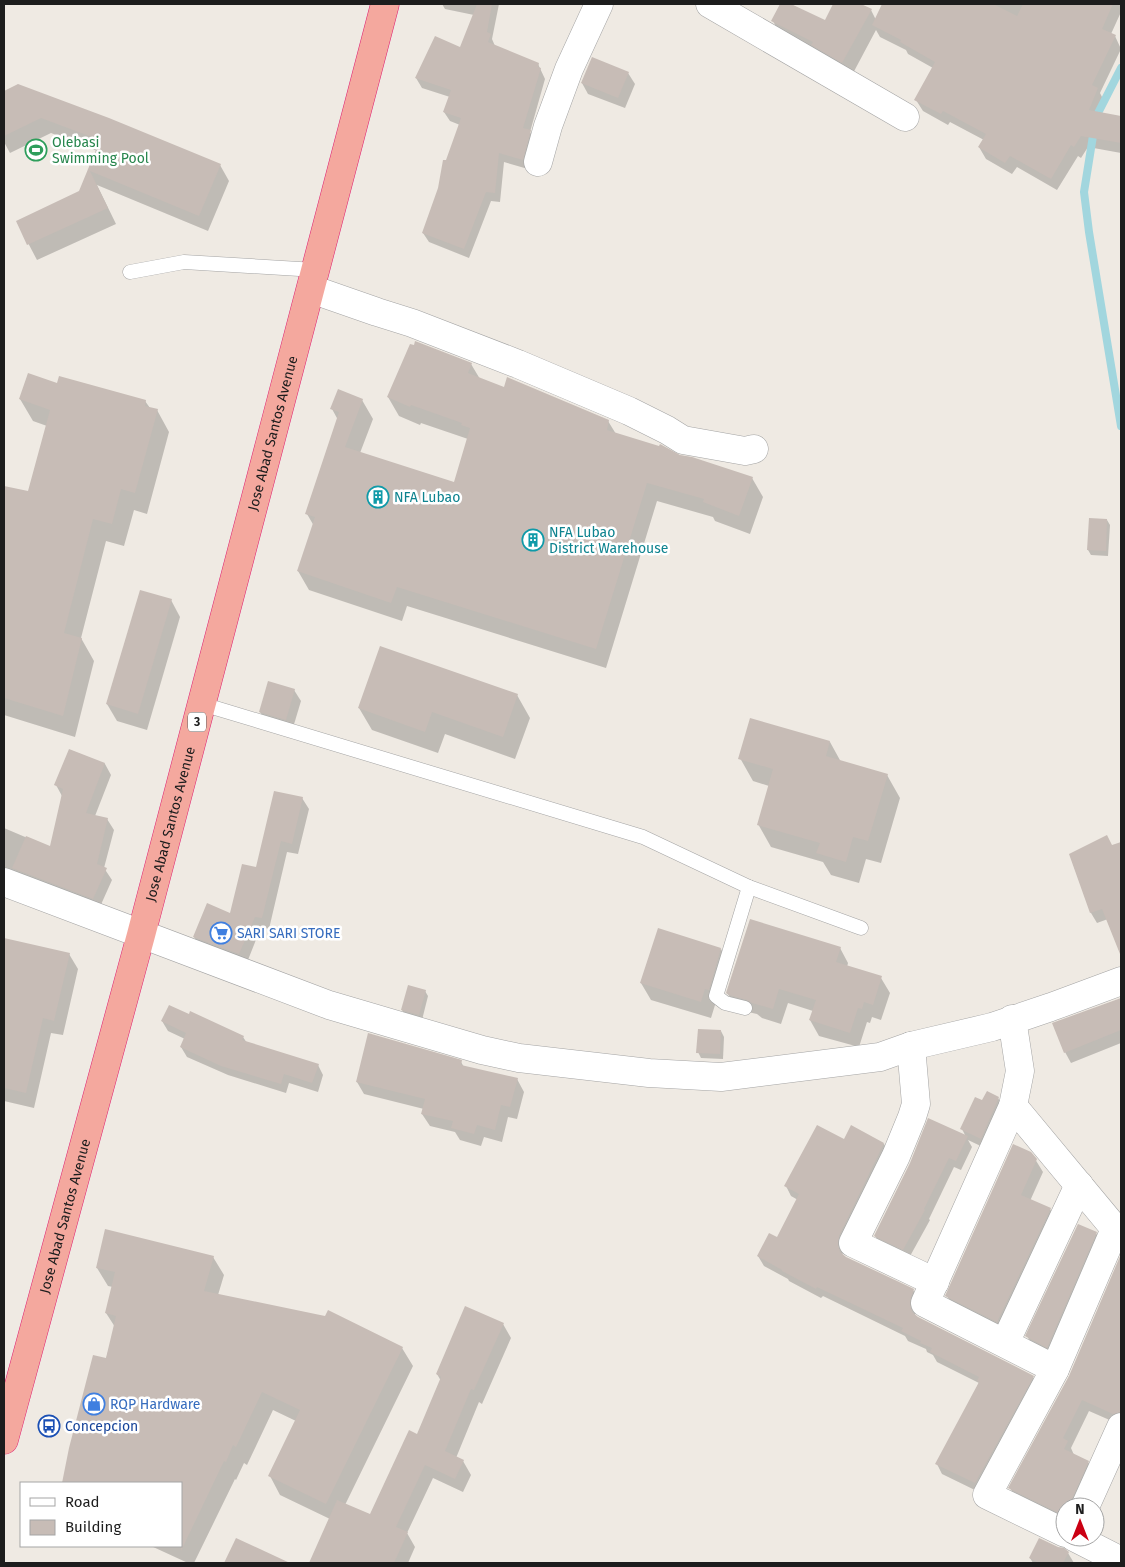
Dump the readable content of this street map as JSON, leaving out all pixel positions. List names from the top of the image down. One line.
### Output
{"streets":{"highway":["Jose Abad Santos Avenue","3"]},"places":{"sports":["Olebasi Swimming Pool"],"building":["NFA Lubao","NFA Lubao District Warehouse"],"supermarket":["SARI SARI STORE"],"shop":["RQP Hardware"],"bus stop":["Concepcion"]},"legend":["Road","Building"],"north":"top"}
